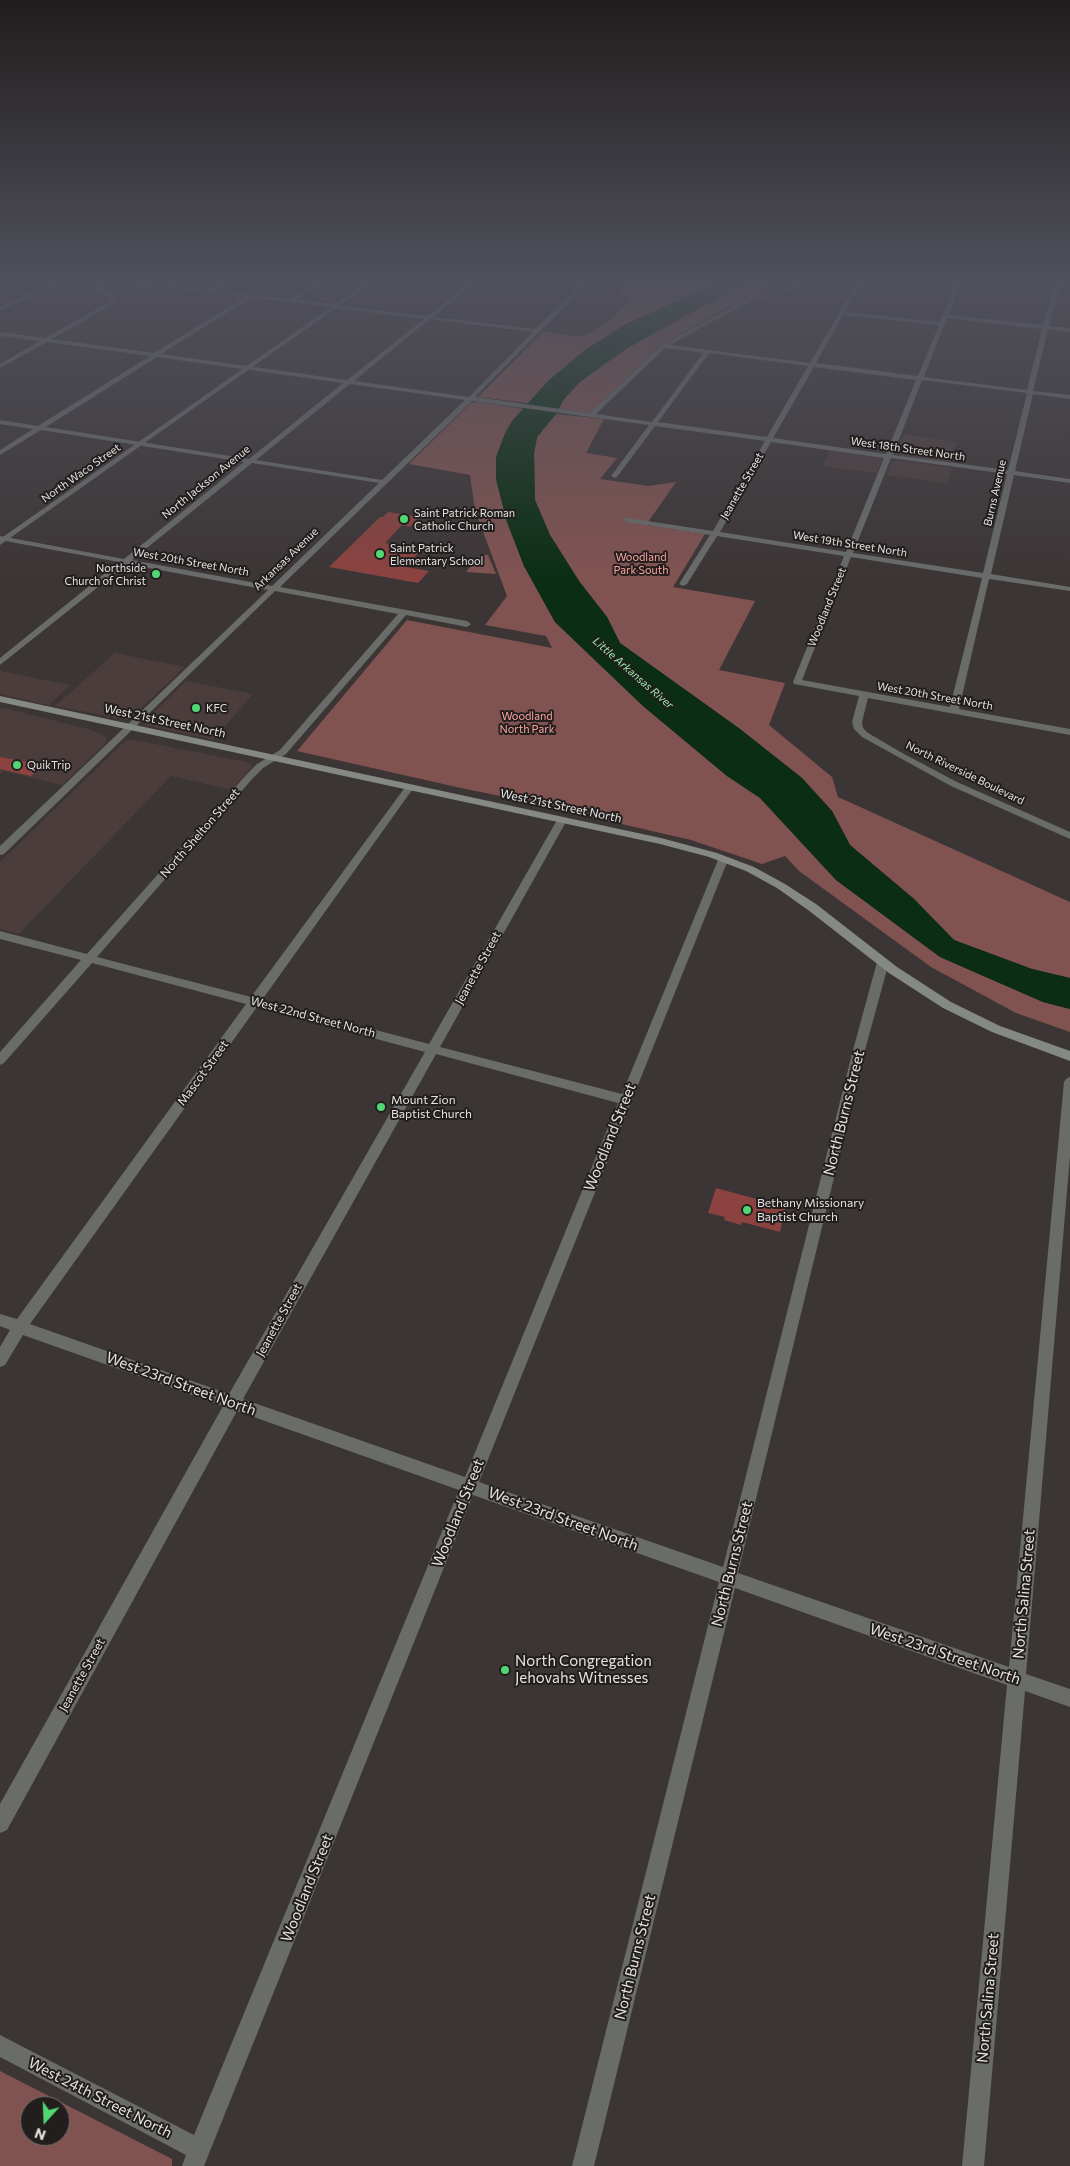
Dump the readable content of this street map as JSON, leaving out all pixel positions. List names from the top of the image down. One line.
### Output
{"streets":{"main road":["West 21st Street North"],"street":["West 18th Street North","North Waco Street","North Jackson Avenue","Jeanette Street","Burns Avenue","West 19th Street North","Arkansas Avenue","West 20th Street North","Woodland Street","North Riverside Boulevard","North Shelton Street","West 22nd Street North","Mascot Street","North Burns Street","West 23rd Street North","North Salina Street","West 24th Street North"]},"crossings":[["West 18th Street North","Jeanette Street"],["West 18th Street North","Burns Avenue"],["West 18th Street North","Arkansas Avenue"],["West 18th Street North","Woodland Street"],["North Waco Street","West 20th Street North"],["North Jackson Avenue","West 20th Street North"],["Jeanette Street","West 19th Street North"],["Jeanette Street","West 21st Street North"],["Jeanette Street","West 22nd Street North"],["Jeanette Street","West 23rd Street North"],["Burns Avenue","West 19th Street North"],["Burns Avenue","West 20th Street North"],["West 19th Street North","Woodland Street"],["Arkansas Avenue","West 20th Street North"],["Arkansas Avenue","West 21st Street North"],["West 20th Street North","Woodland Street"],["West 20th Street North","North Riverside Boulevard"],["West 20th Street North","North Shelton Street"],["Woodland Street","West 21st Street North"],["Woodland Street","West 22nd Street North"],["Woodland Street","West 23rd Street North"],["Woodland Street","West 24th Street North"],["West 21st Street North","North Shelton Street"],["West 21st Street North","Mascot Street"],["West 21st Street North","North Burns Street"],["North Shelton Street","West 22nd Street North"],["West 22nd Street North","Mascot Street"],["Mascot Street","West 23rd Street North"],["North Burns Street","West 23rd Street North"],["West 23rd Street North","North Salina Street"]],"water":["Little Arkansas River"],"parks":["Woodland Park South","Woodland North Park"],"places":["Saint Patrick Roman Catholic Church","Saint Patrick Elementary School","Northside Church of Christ","KFC","QuikTrip","Mount Zion Baptist Church","Bethany Missionary Baptist Church","North Congregation Jehovahs Witnesses"],"north":"bottom"}
